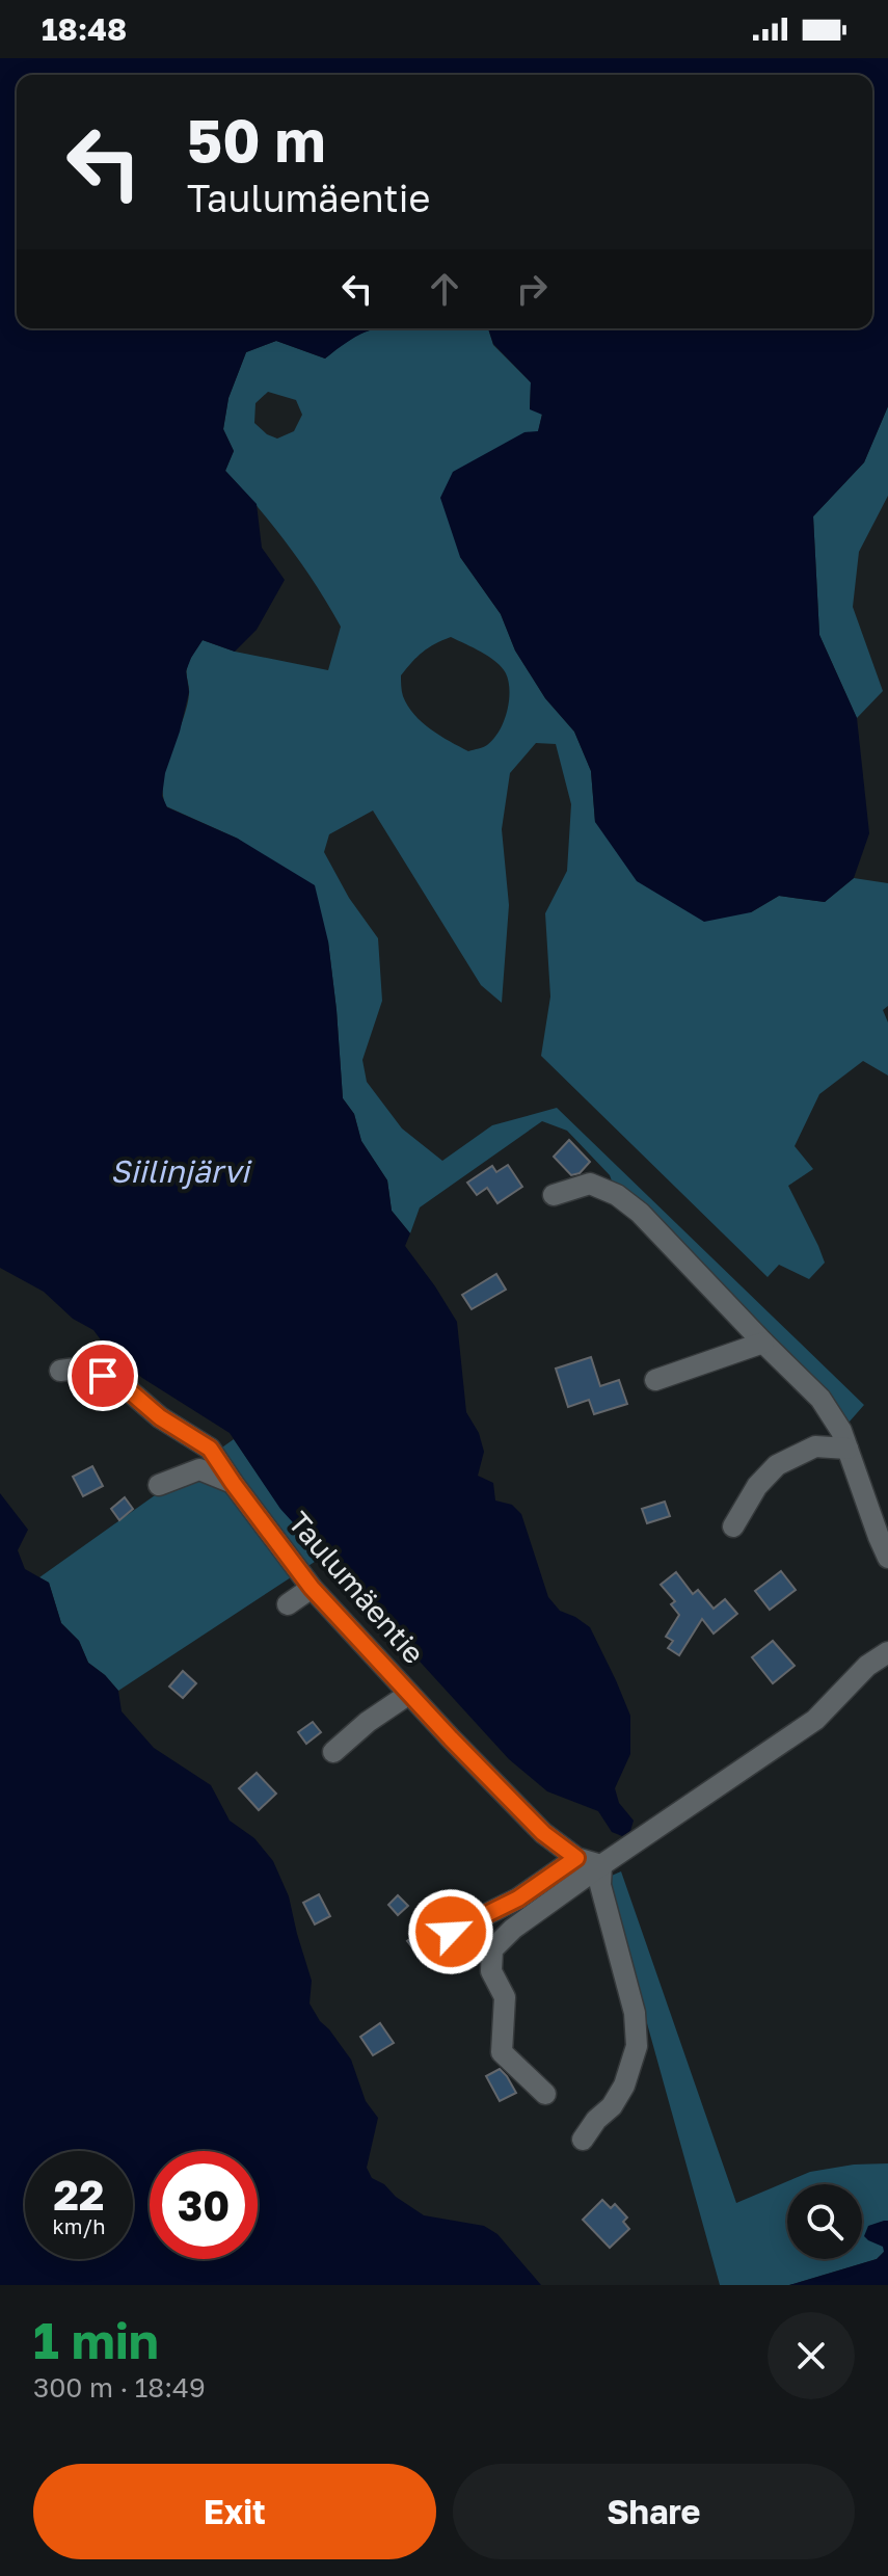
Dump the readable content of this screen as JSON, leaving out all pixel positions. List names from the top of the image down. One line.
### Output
{"streets":{"street":["Taulumäentie"]},"water":["Siilinjärvi"],"page":{"status":"18:48","turn":["50 m","Taulumäentie"],"speed":"22 km/h","limit":"30","heading":["1 min","300 m · 18:49"],"buttons":["Exit","Share"]}}
